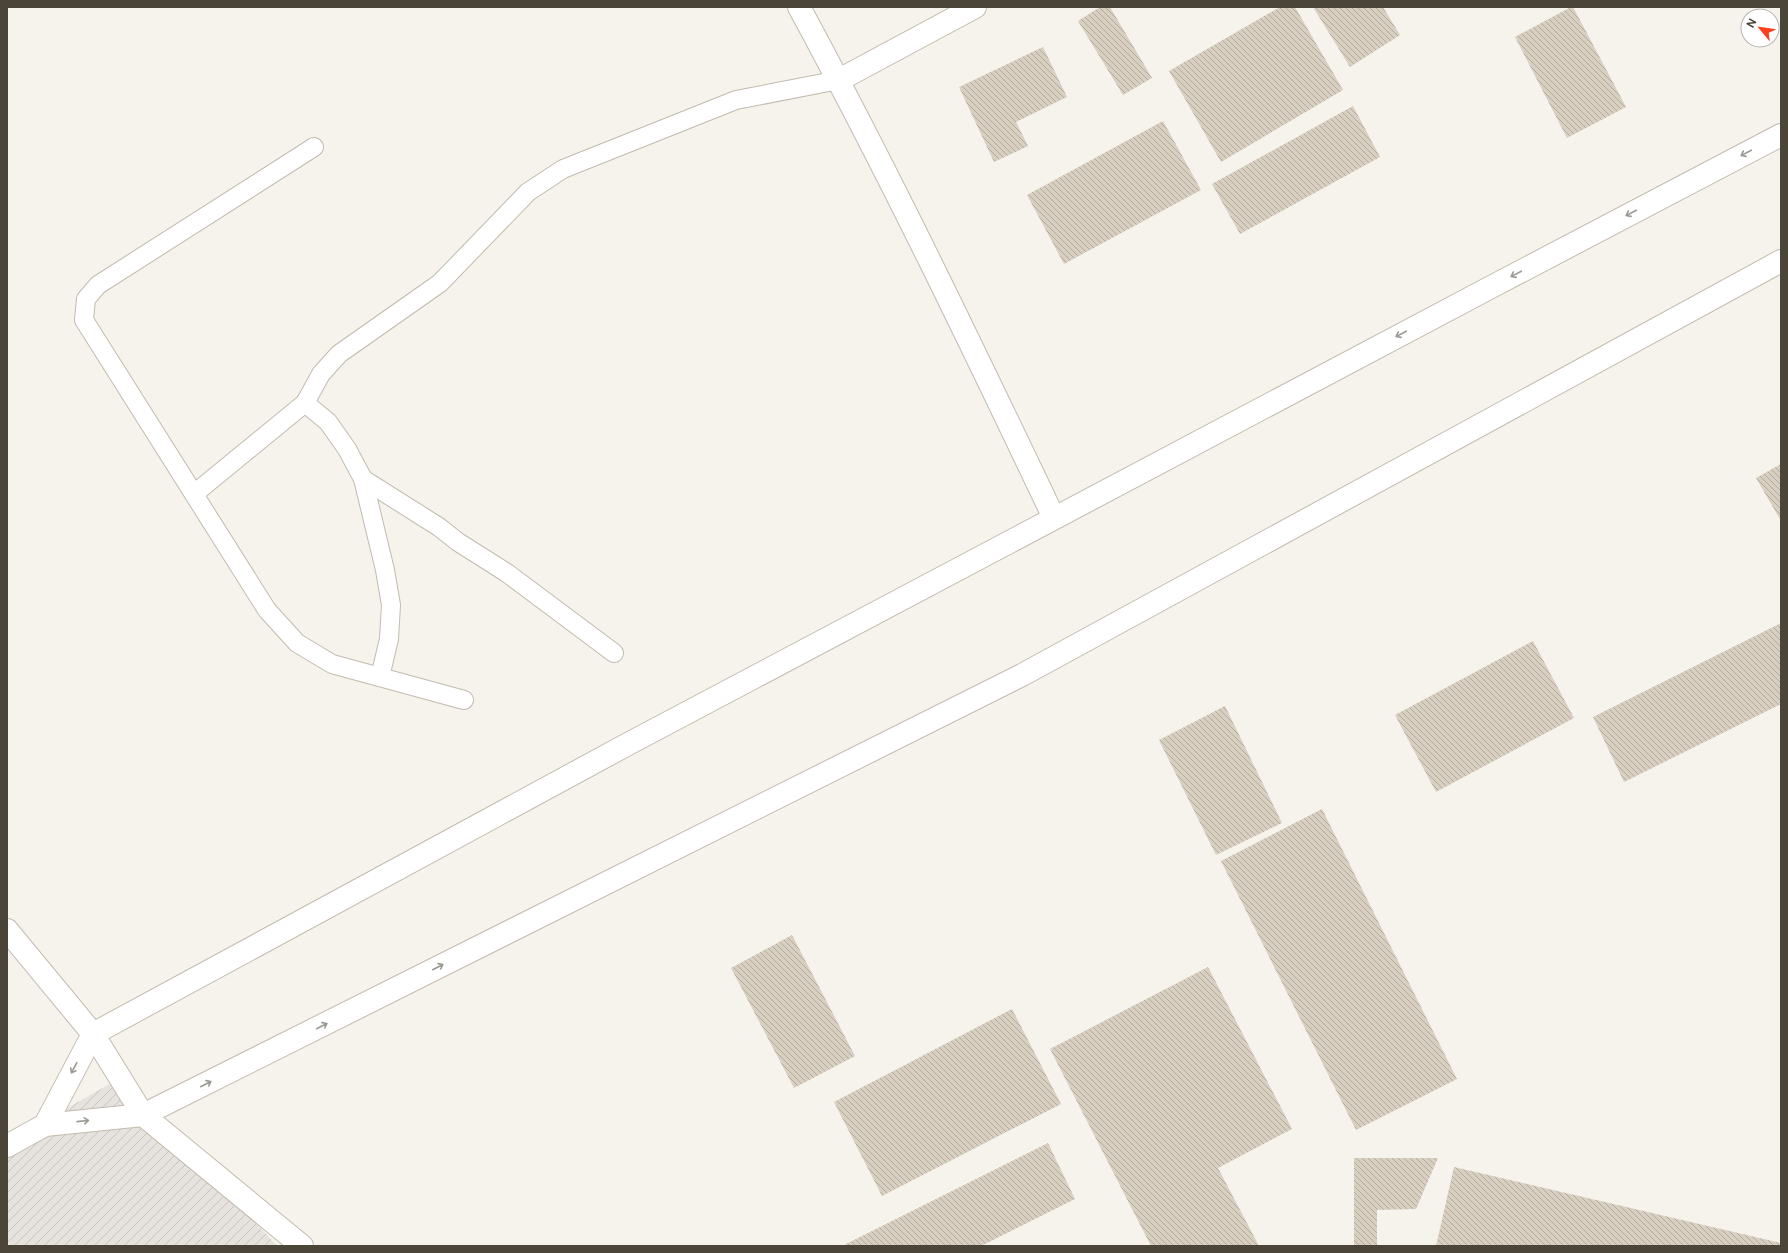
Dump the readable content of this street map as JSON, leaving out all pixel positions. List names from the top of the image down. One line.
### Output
{"north":"top left"}
